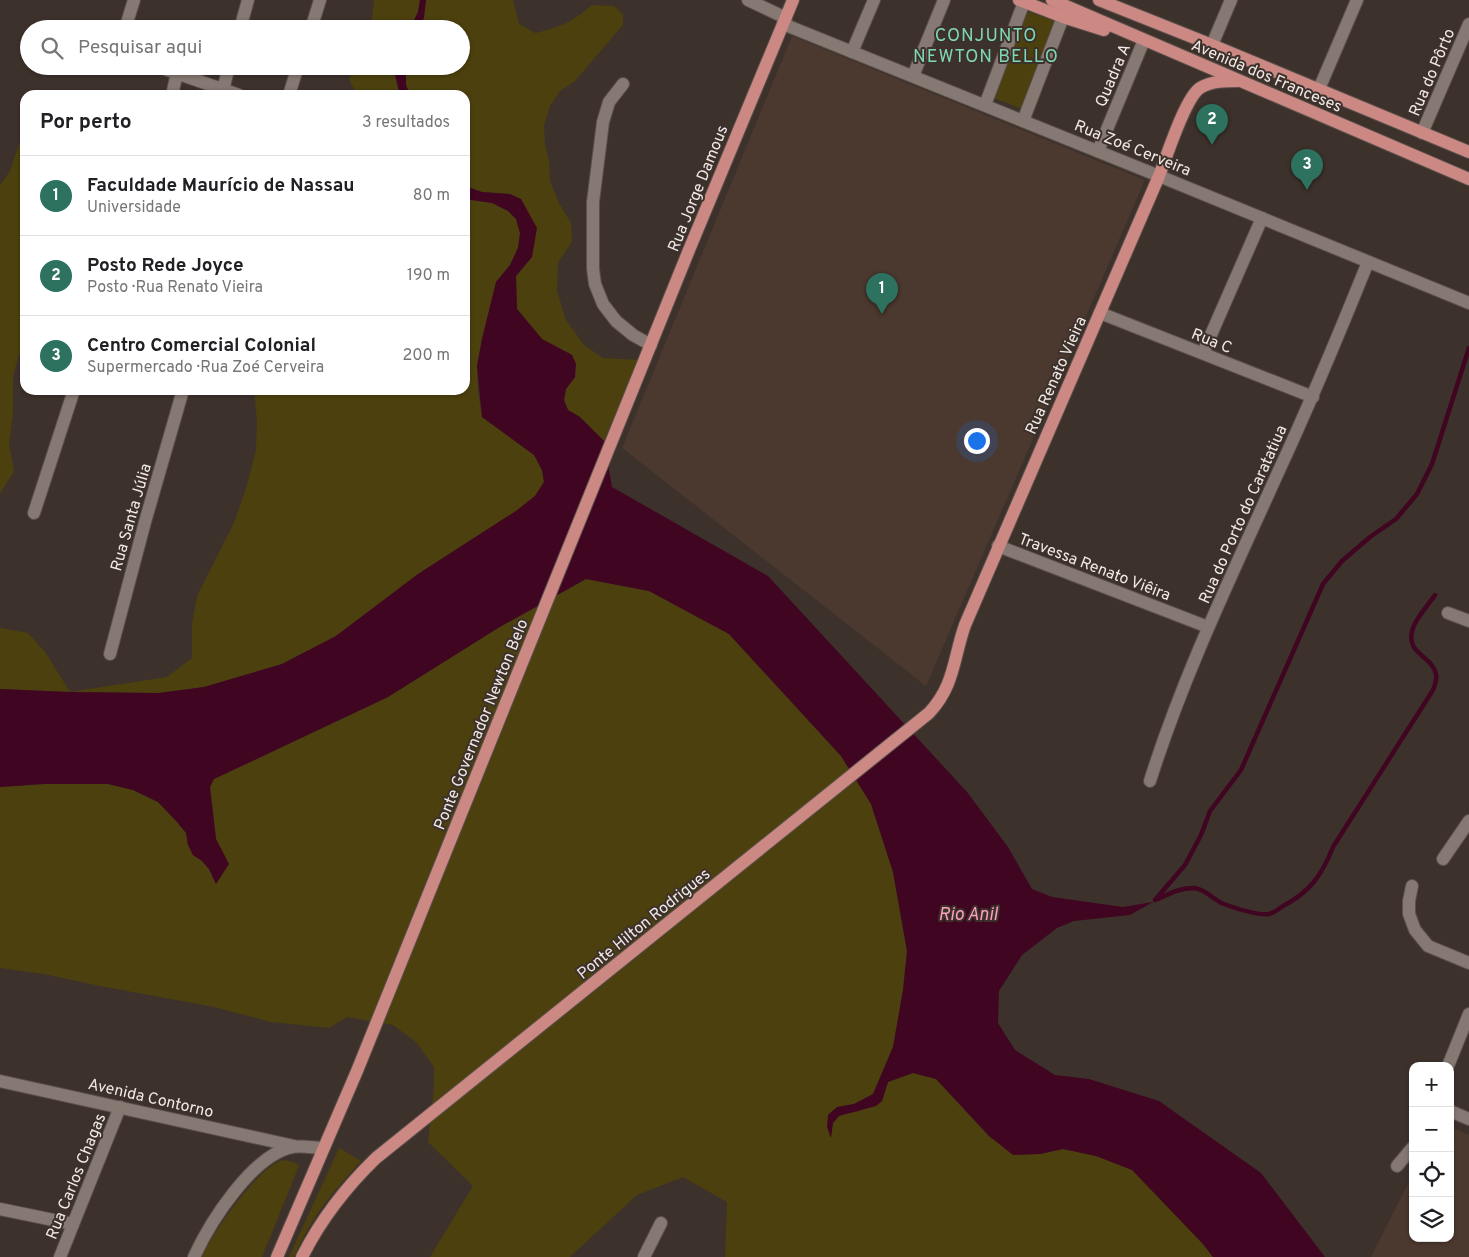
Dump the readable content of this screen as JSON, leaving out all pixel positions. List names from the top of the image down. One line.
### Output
{"streets":{"main road":["Avenida dos Franceses","Rua Jorge Damous","Rua Renato Vieira","Ponte Governador Newton Belo","Ponte Hilton Rodrigues"],"street":["Rua do Pôrto","Quadra A","Rua Zoé Cerveira","Rua C","Rua do Porto do Caratatiua","Rua Santa Júlia","Travessa Renato Viêira","Avenida Contorno","Rua Carlos Chagas"]},"crossings":[["Rua do Pôrto","Avenida dos Franceses"],["Quadra A","Avenida dos Franceses"],["Quadra A","Rua Zoé Cerveira"],["Avenida dos Franceses","Rua Renato Vieira"],["Rua Zoé Cerveira","Rua Jorge Damous"],["Rua Zoé Cerveira","Rua Renato Vieira"],["Rua Zoé Cerveira","Rua do Porto do Caratatiua"],["Rua Jorge Damous","Ponte Governador Newton Belo"],["Rua C","Rua Renato Vieira"],["Rua C","Rua do Porto do Caratatiua"],["Rua Renato Vieira","Travessa Renato Viêira"],["Rua Renato Vieira","Ponte Hilton Rodrigues"],["Rua do Porto do Caratatiua","Travessa Renato Viêira"],["Ponte Governador Newton Belo","Avenida Contorno"],["Avenida Contorno","Rua Carlos Chagas"]],"districts":["CONJUNTO NEWTON BELLO"],"water":["Rio Anil"],"page":{"search":"Pesquisar aqui","heading":["Por perto","3 resultados"],"pins":["2","3","1"],"list":[{"mark":"1","name":"Faculdade Maurício de Nassau","note":"Universidade","value":"80 m"},{"mark":"2","name":"Posto Rede Joyce","note":"Posto · Rua Renato Vieira","value":"190 m"},{"mark":"3","name":"Centro Comercial Colonial","note":"Supermercado · Rua Zoé Cerveira","value":"200 m"}],"map_buttons":["+","−"]}}
